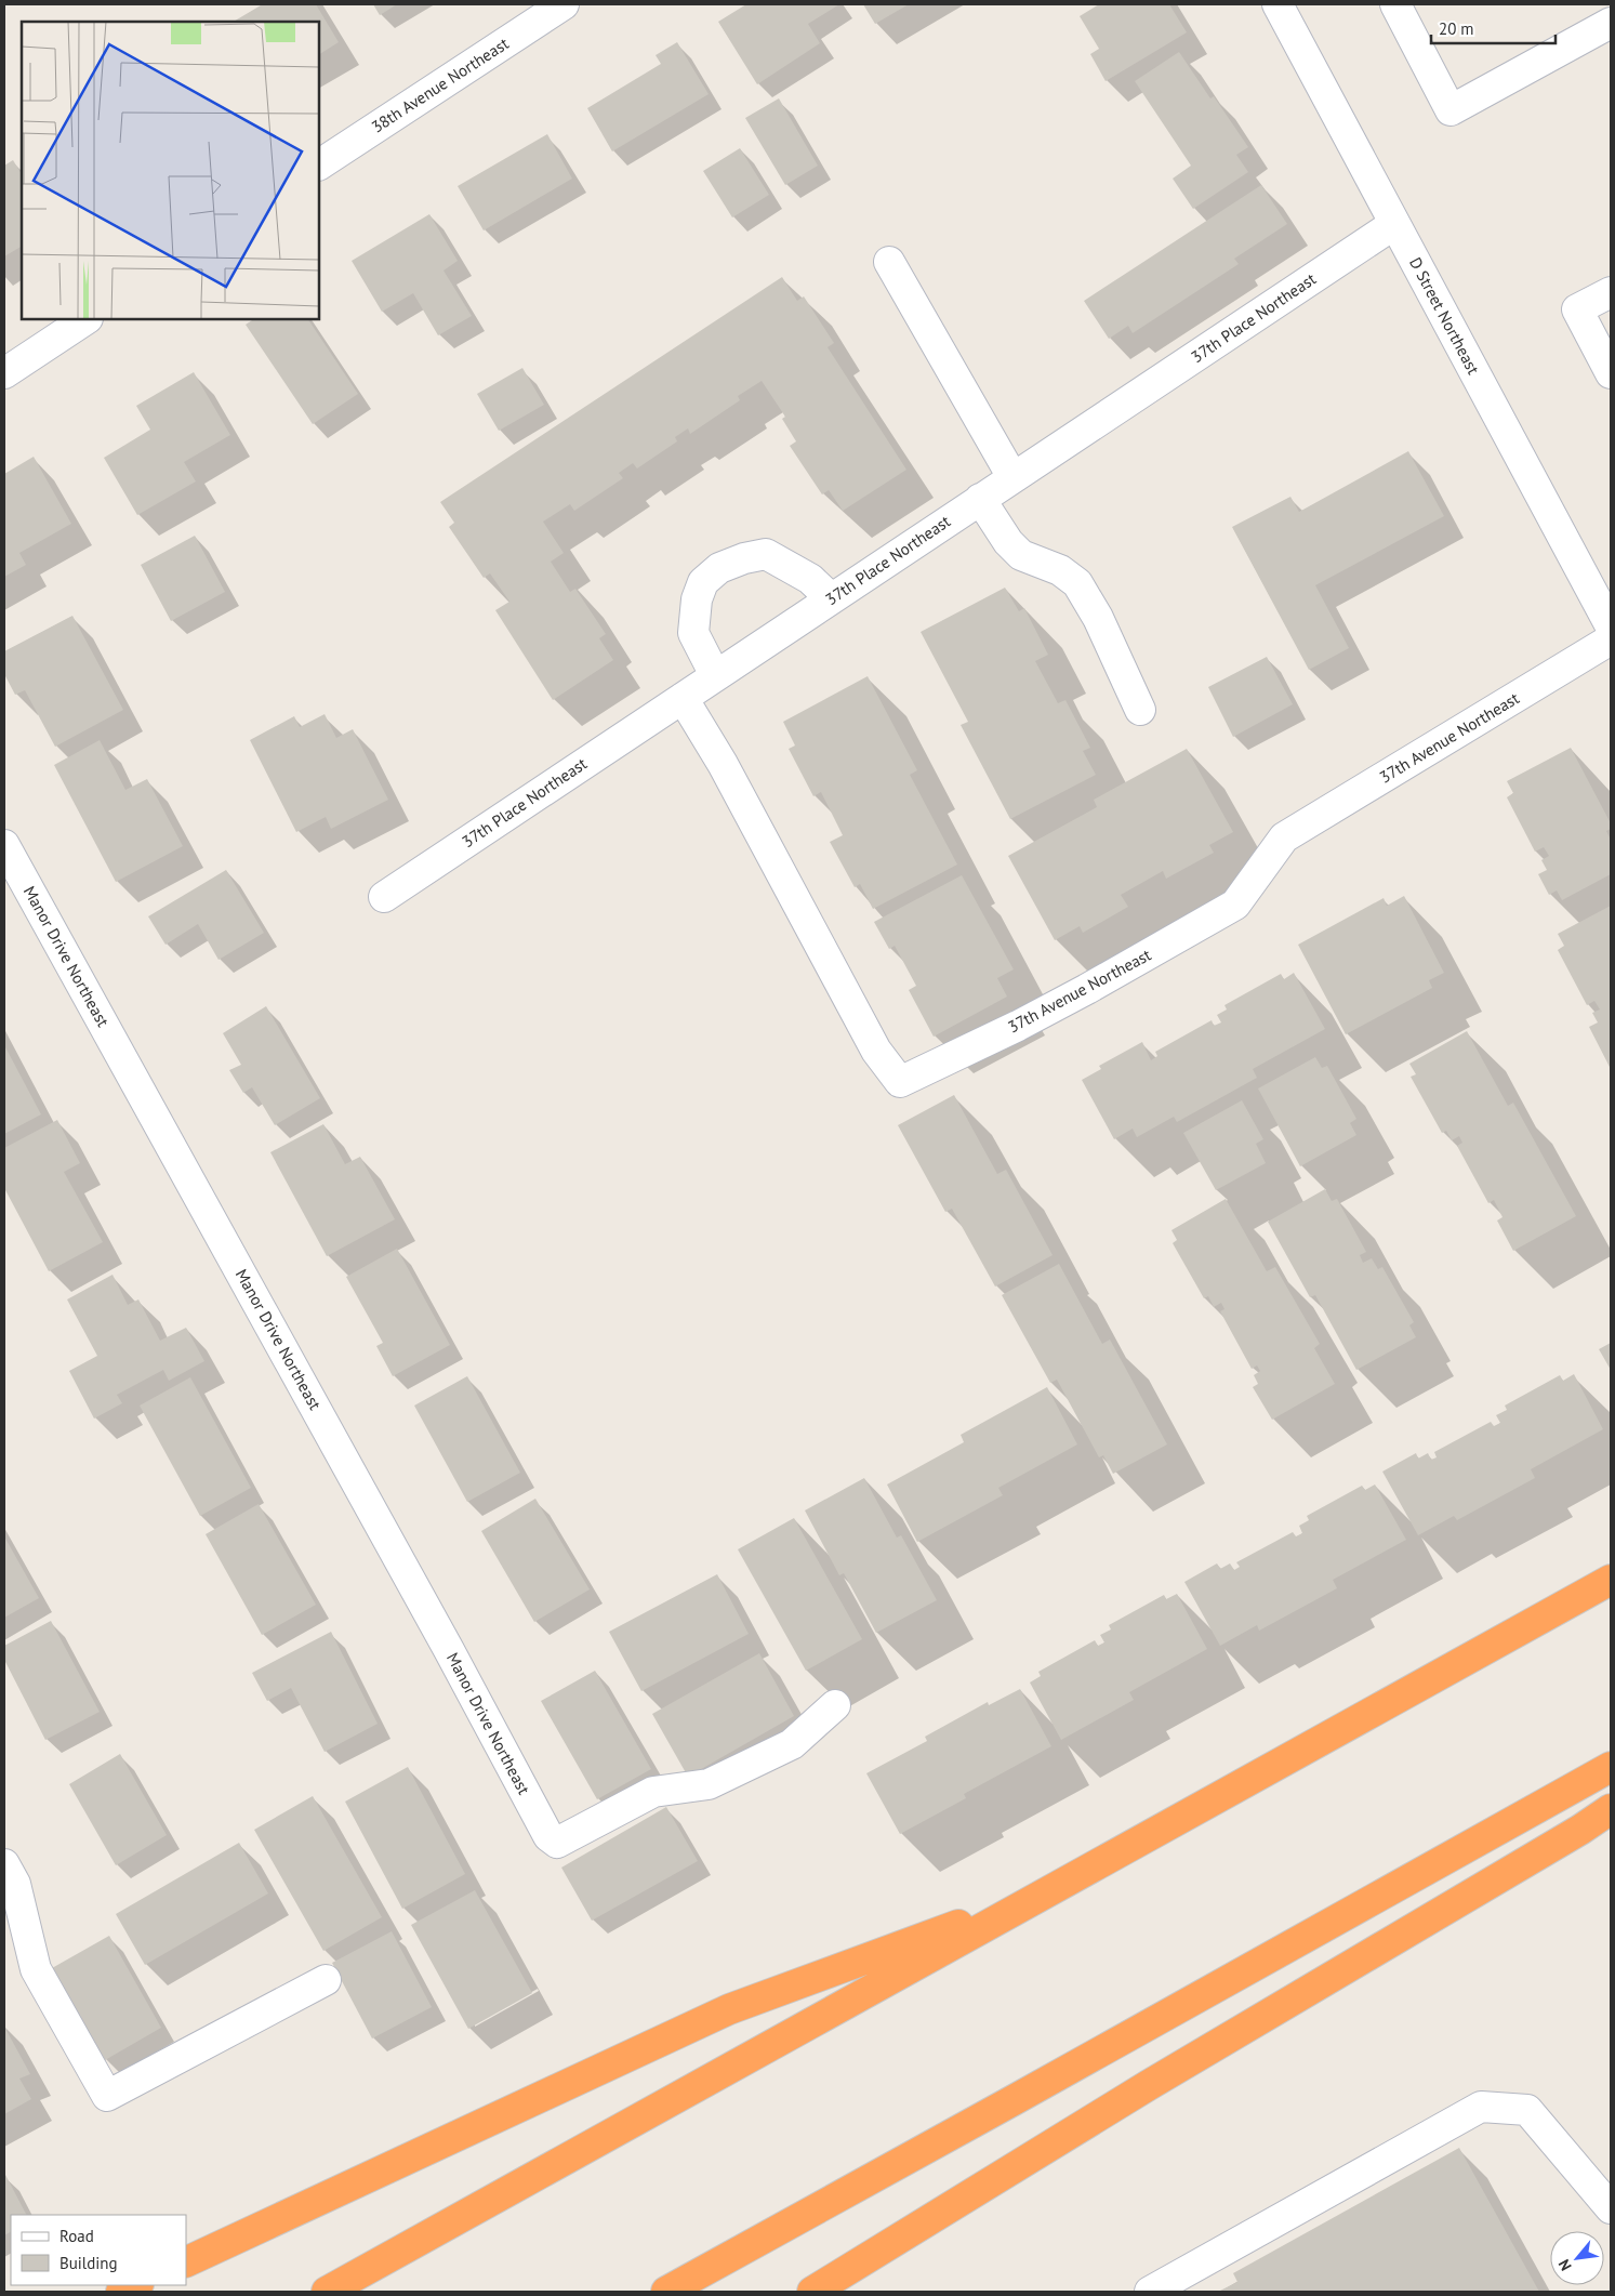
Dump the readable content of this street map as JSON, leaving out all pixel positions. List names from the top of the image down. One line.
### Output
{"streets":{"street":["38th Avenue Northeast","D Street Northeast","37th Place Northeast","37th Avenue Northeast","Manor Drive Northeast"]},"crossings":[["D Street Northeast","37th Place Northeast"],["37th Place Northeast","37th Avenue Northeast"]],"legend":["Road","Building"],"scale_bar":"20 m","north":"bottom left"}
